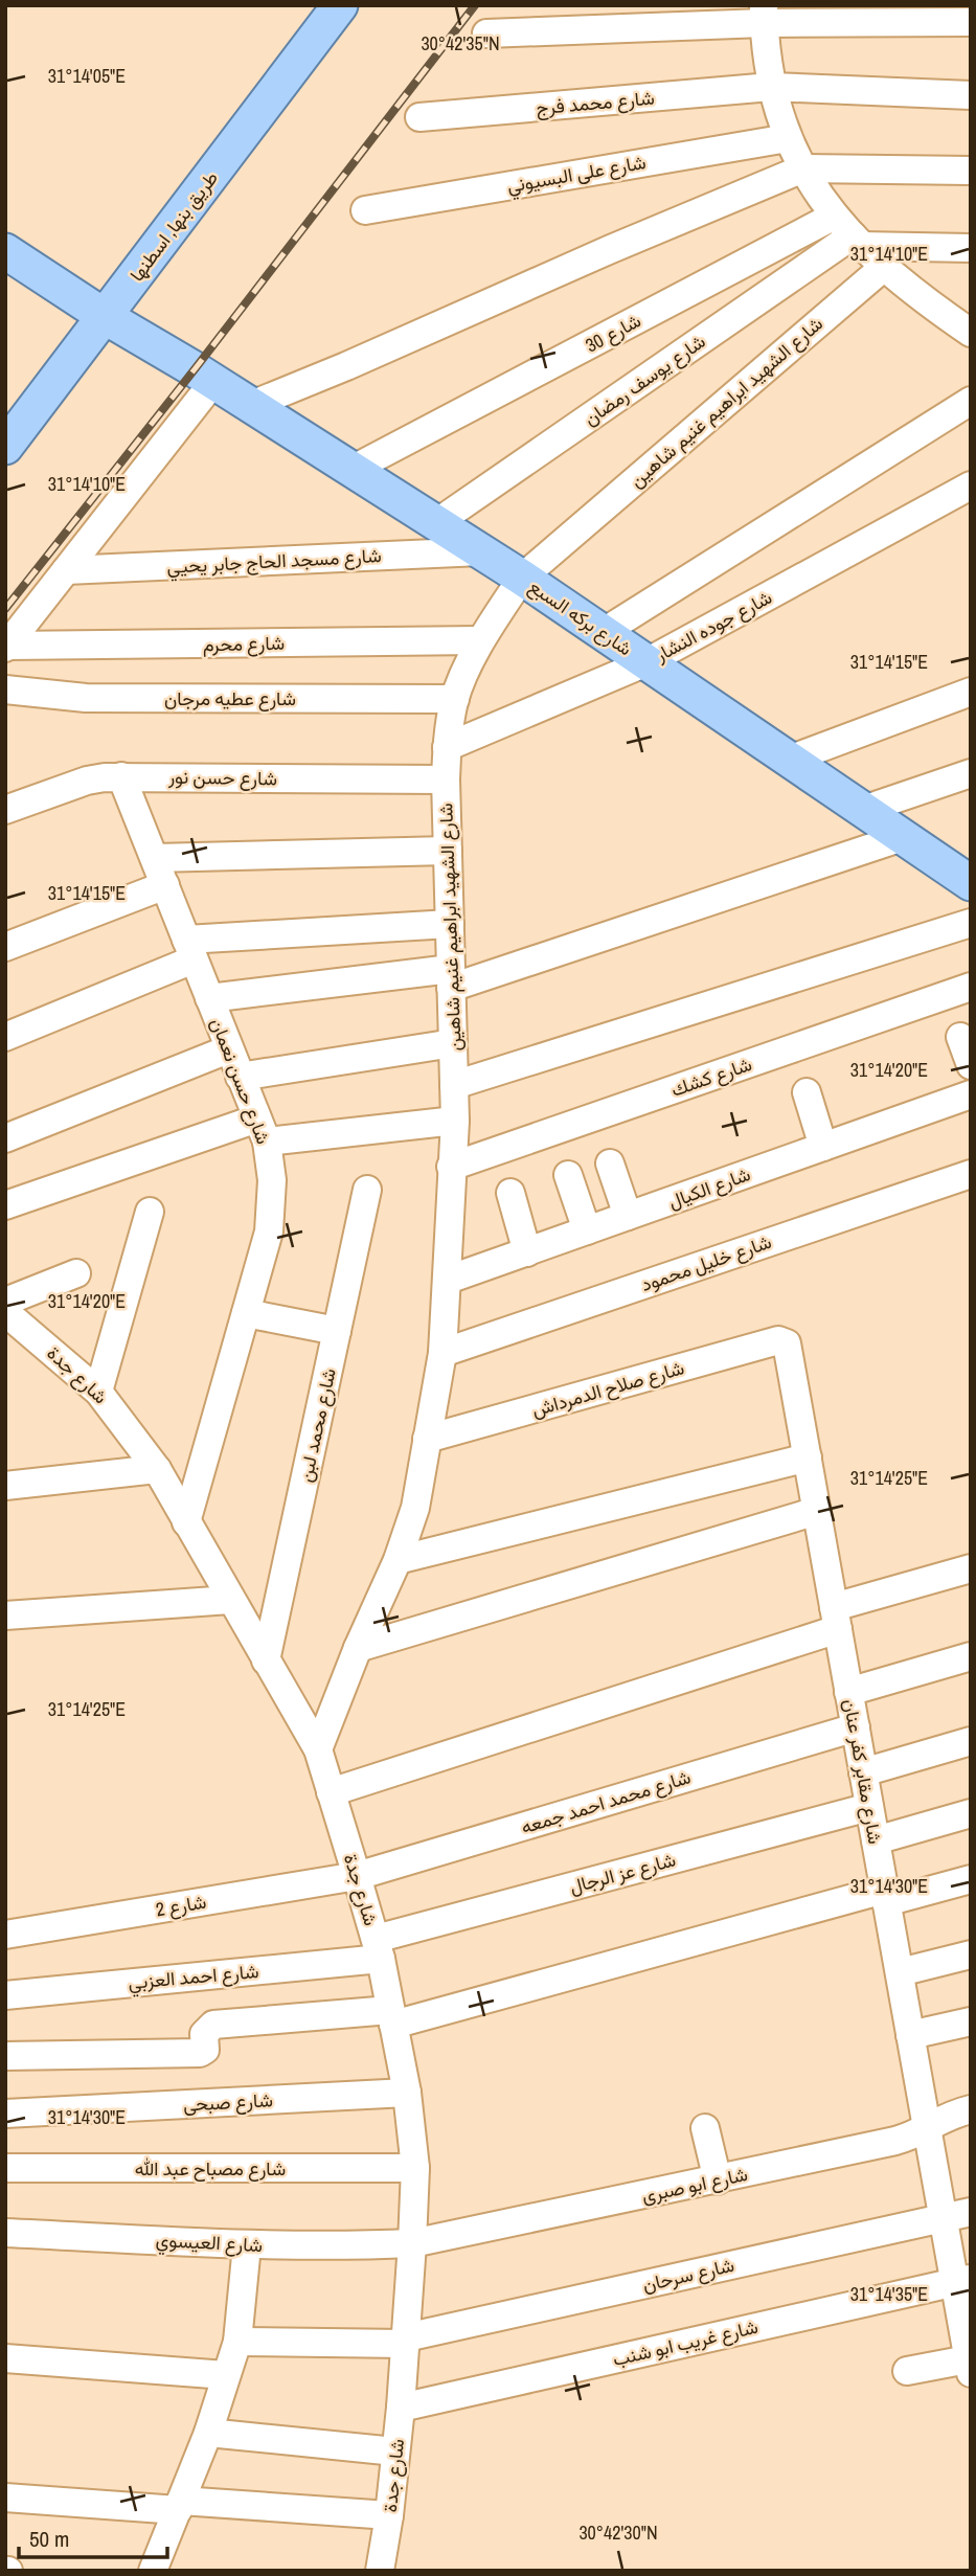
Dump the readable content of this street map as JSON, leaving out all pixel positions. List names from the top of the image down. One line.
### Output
{"streets":{"main road":["طريق بنها, اسطنها","شارع بركه السبع"],"street":["شارع محمد فرج","شارع على البسيوني","شارع 30","شارع يوسف رمضان","شارع الشهيد ابراهيم غنيم شاهين","شارع مسجد الحاج جابر يحيي","شارع جوده النشار","شارع محرم","شارع عطيه مرجان","شارع حسن نور","شارع كشك","شارع حسن نعمان","شارع الكيال","شارع خليل محمود","شارع جدة","شارع صلاح الدمرداش","شارع محمد لبن","شارع مقابر كفر عنان","شارع محمد احمد جمعه","شارع عز الرجال","شارع 2","شارع احمد العزبي","شارع صبحى","شارع مصباح عبد الله","شارع ابو صبرى","شارع العيسوي","شارع سرحان","شارع غريب ابو شنب"]},"crossings":[["طريق بنها, اسطنها","شارع بركه السبع"],["شارع 30","شارع يوسف رمضان"],["شارع 30","شارع بركه السبع"],["شارع يوسف رمضان","شارع بركه السبع"],["شارع الشهيد ابراهيم غنيم شاهين","شارع بركه السبع"],["شارع الشهيد ابراهيم غنيم شاهين","شارع جوده النشار"],["شارع الشهيد ابراهيم غنيم شاهين","شارع محرم"],["شارع الشهيد ابراهيم غنيم شاهين","شارع عطيه مرجان"],["شارع الشهيد ابراهيم غنيم شاهين","شارع حسن نور"],["شارع الشهيد ابراهيم غنيم شاهين","شارع كشك"],["شارع الشهيد ابراهيم غنيم شاهين","شارع الكيال"],["شارع الشهيد ابراهيم غنيم شاهين","شارع خليل محمود"],["شارع الشهيد ابراهيم غنيم شاهين","شارع جدة"],["شارع الشهيد ابراهيم غنيم شاهين","شارع صلاح الدمرداش"],["شارع مسجد الحاج جابر يحيي","شارع بركه السبع"],["شارع بركه السبع","شارع جوده النشار"],["شارع حسن نور","شارع حسن نعمان"],["شارع حسن نعمان","شارع جدة"],["شارع جدة","شارع محمد لبن"],["شارع جدة","شارع محمد احمد جمعه"],["شارع جدة","شارع عز الرجال"],["شارع جدة","شارع 2"],["شارع جدة","شارع احمد العزبي"],["شارع جدة","شارع صبحى"],["شارع جدة","شارع مصباح عبد الله"],["شارع جدة","شارع ابو صبرى"],["شارع جدة","شارع العيسوي"],["شارع جدة","شارع سرحان"],["شارع جدة","شارع غريب ابو شنب"],["شارع صلاح الدمرداش","شارع مقابر كفر عنان"],["شارع مقابر كفر عنان","شارع محمد احمد جمعه"],["شارع مقابر كفر عنان","شارع عز الرجال"],["شارع مقابر كفر عنان","شارع ابو صبرى"],["شارع مقابر كفر عنان","شارع سرحان"],["شارع مقابر كفر عنان","شارع غريب ابو شنب"],["شارع محمد احمد جمعه","شارع 2"],["شارع عز الرجال","شارع احمد العزبي"],["شارع ابو صبرى","شارع العيسوي"]],"scale_bar":"50 m","coordinates":["30°42'35\"N","31°14'05\"E","31°14'10\"E","31°14'15\"E","31°14'20\"E","31°14'25\"E","31°14'30\"E","31°14'35\"E","30°42'30\"N"]}
